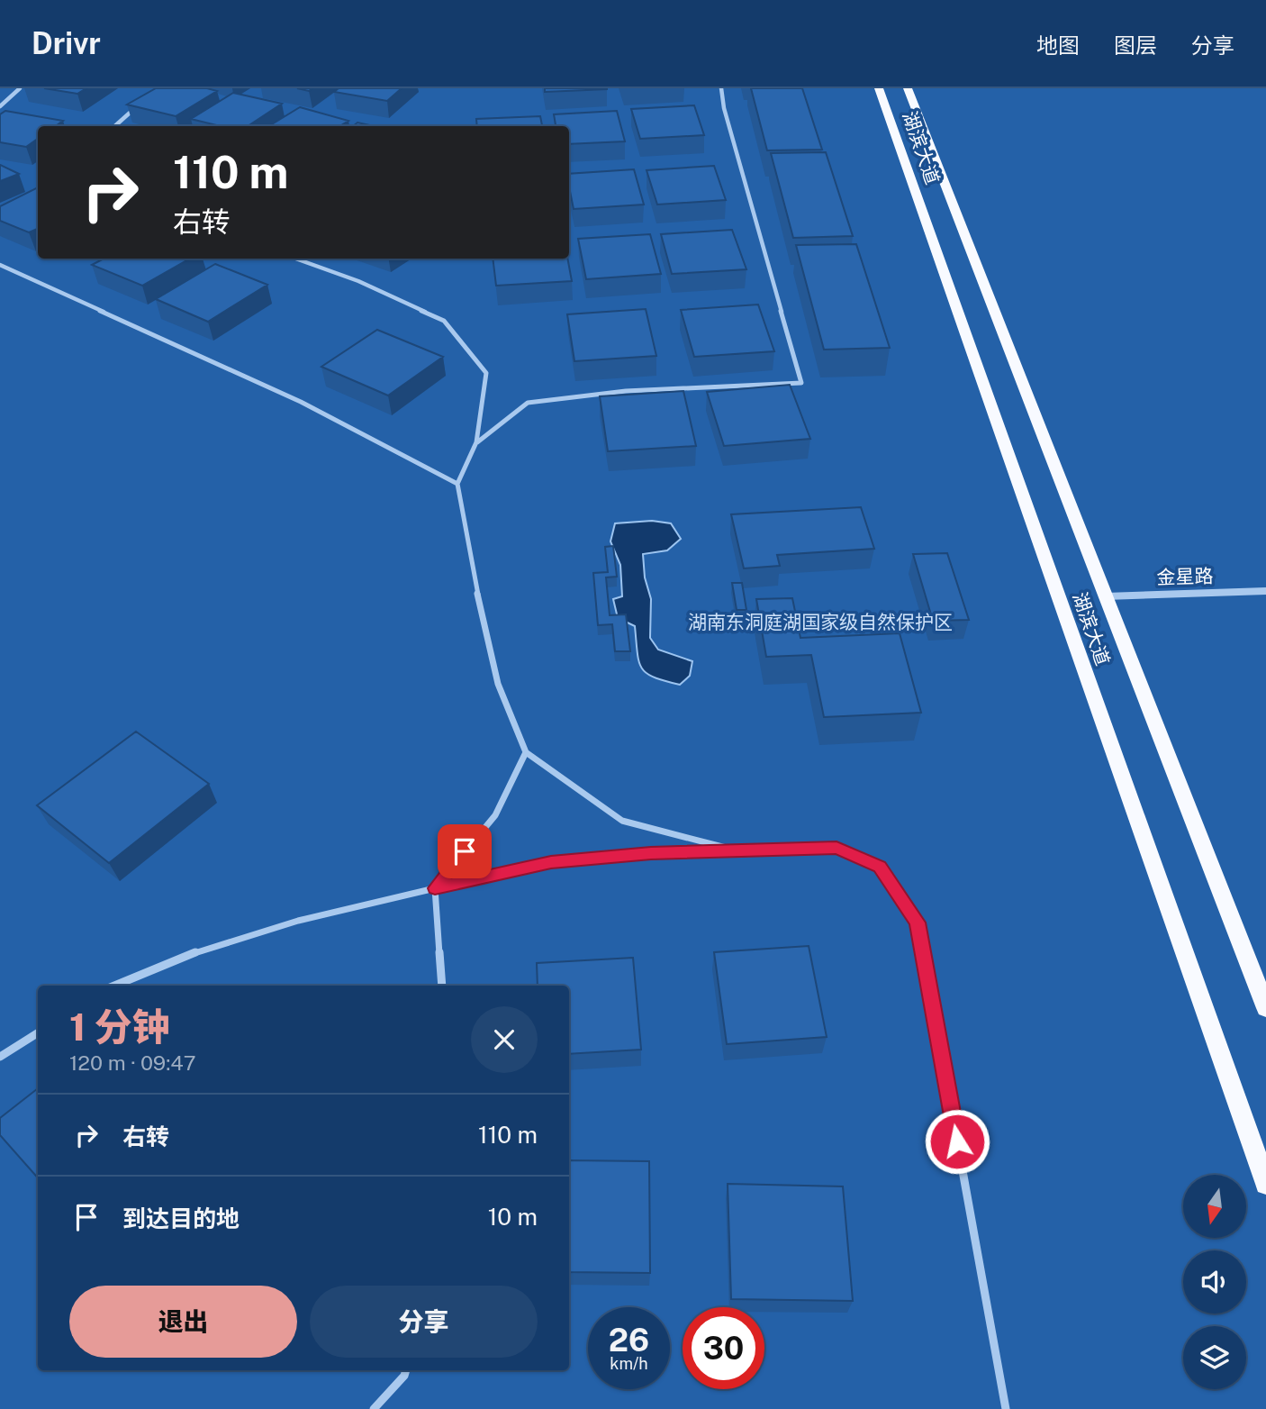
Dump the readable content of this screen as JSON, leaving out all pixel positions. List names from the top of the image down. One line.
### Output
{"streets":{"highway":["湖滨大道"],"street":["金星路"]},"crossings":[["湖滨大道","金星路"]],"parks":["湖南东洞庭湖国家级自然保护区"],"north":"bottom","page":{"header":"Drivr","nav":["地图","图层","分享"],"turn":["110 m","右转"],"heading":["1 分钟","120 m · 09:47"],"list":[{"name":"右转","value":"110 m"},{"name":"到达目的地","value":"10 m"}],"buttons":["退出","分享"],"speed":"26 km/h","limit":"30"}}
